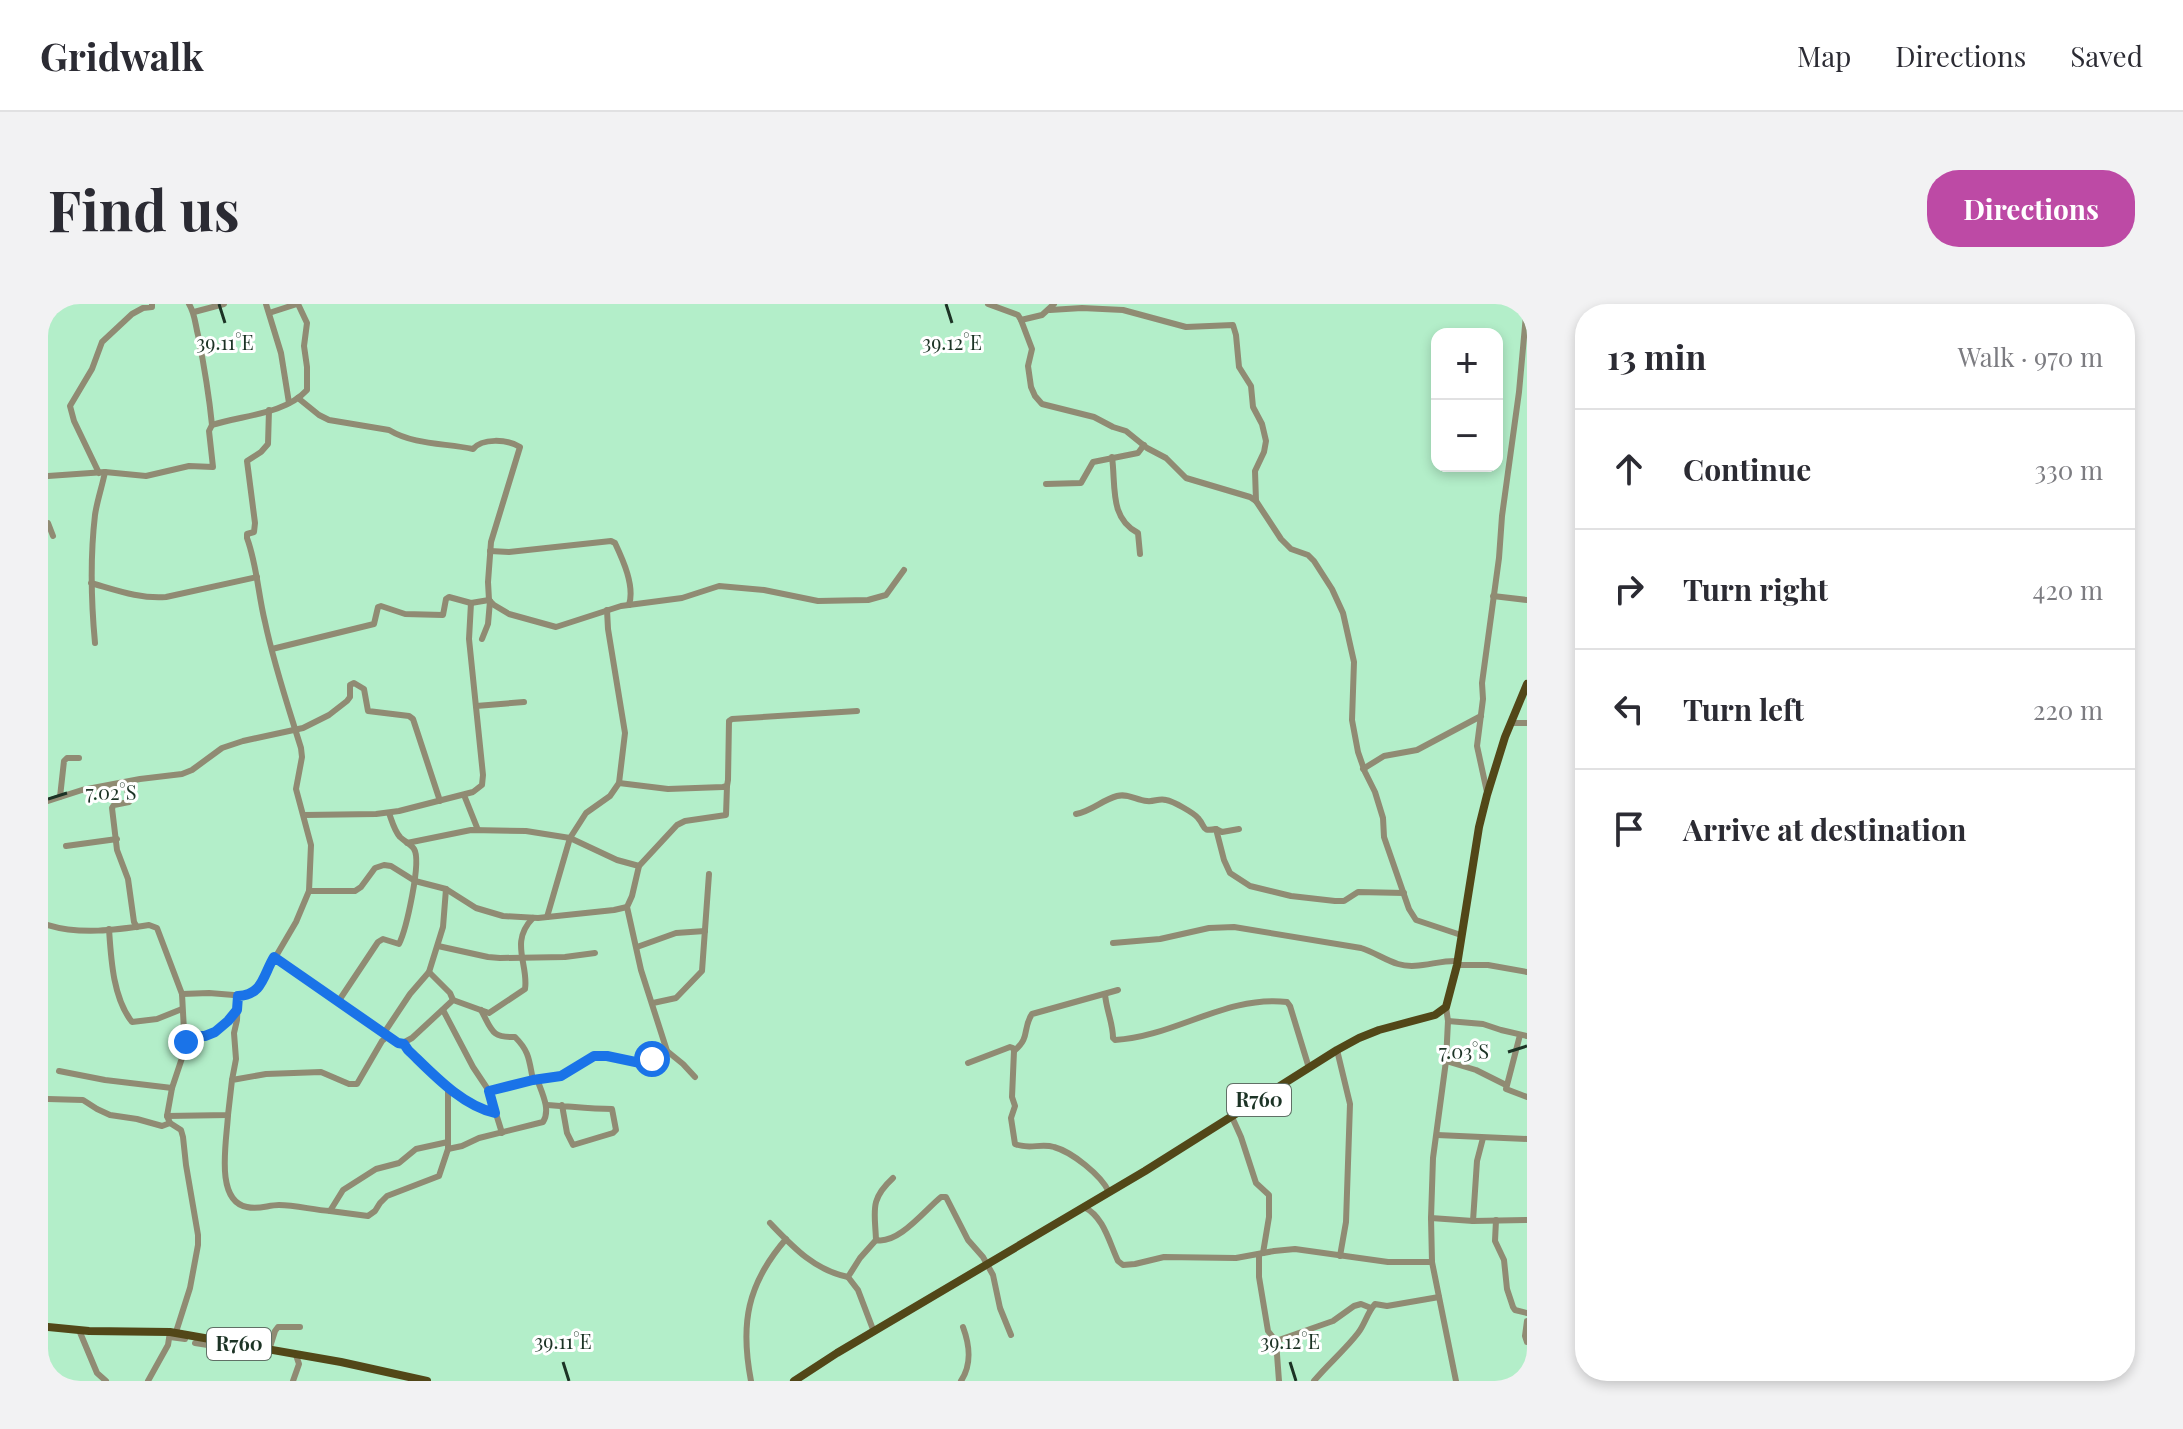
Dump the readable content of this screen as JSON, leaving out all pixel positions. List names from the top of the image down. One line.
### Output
{"streets":{"main road":["R760"]},"page":{"header":"Gridwalk","nav":["Map","Directions","Saved"],"buttons":"Directions","title":"Find us","heading":["13 min","Walk · 970 m"],"map_buttons":["+","−"],"list":[["Continue","330 m"],["Turn right","420 m"],["Turn left","220 m"],"Arrive at destination"]},"coordinates":["39.11°E","39.12°E","7.02°S","7.03°S"]}
